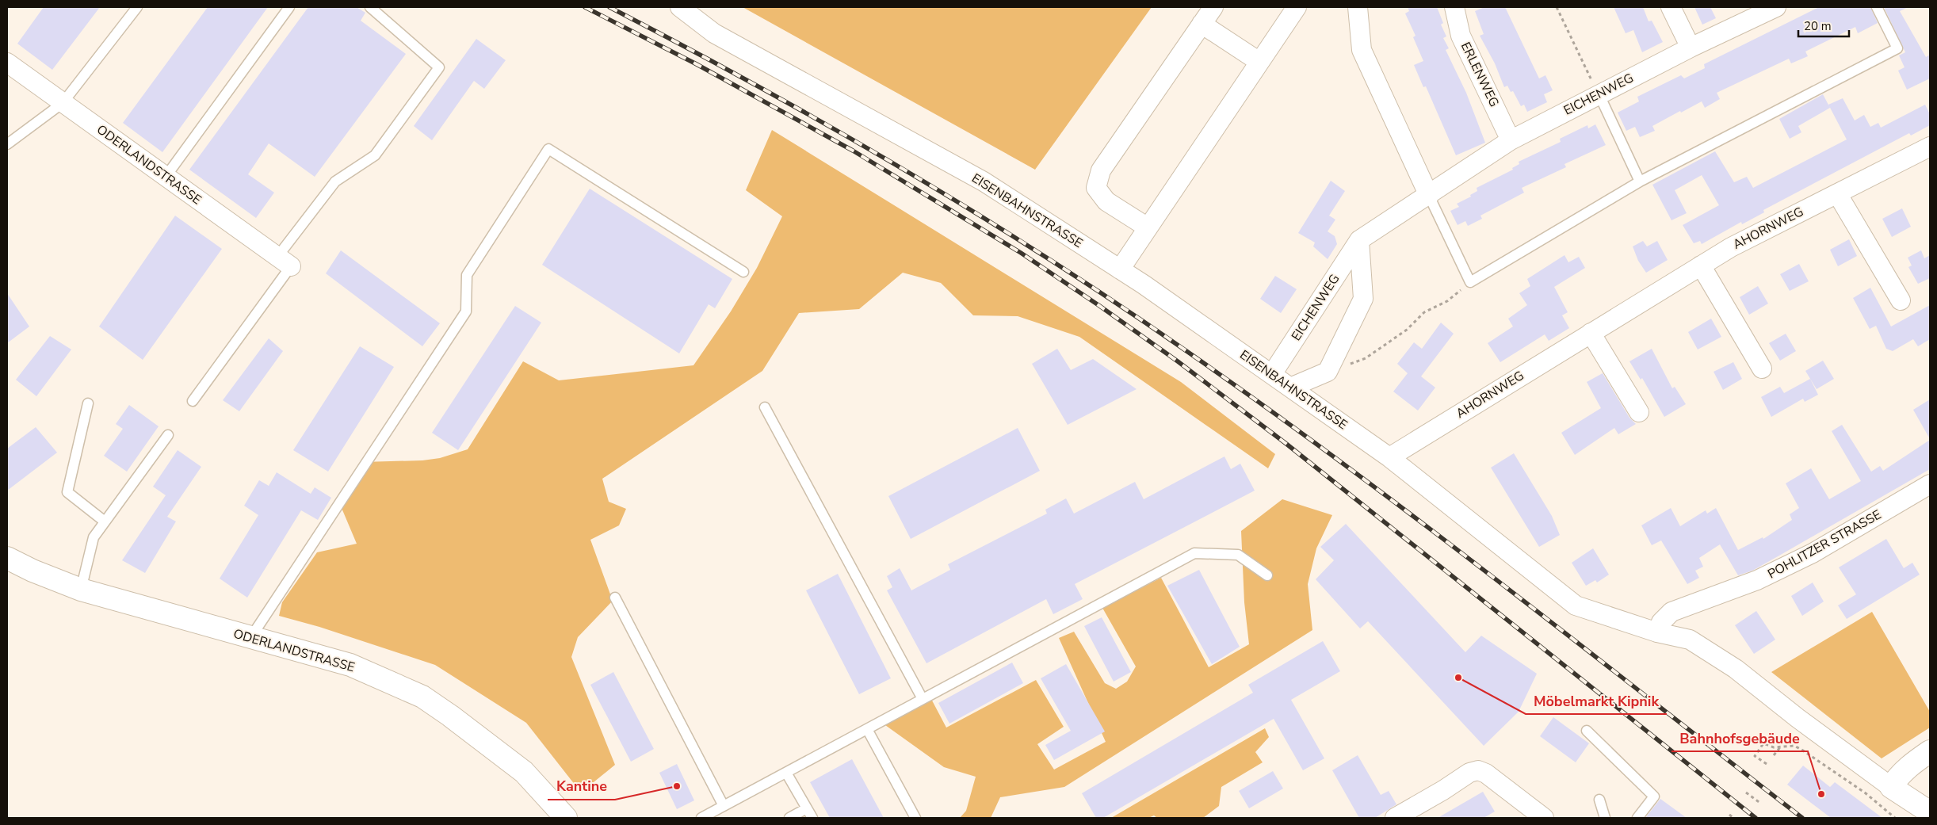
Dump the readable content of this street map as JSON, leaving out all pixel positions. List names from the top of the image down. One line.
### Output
{"streets":{"street":["ERLENWEG","EICHENWEG","ODERLANDSTRASSE","EISENBAHNSTRASSE","AHORNWEG","POHLITZER STRASSE"]},"crossings":[["ERLENWEG","EICHENWEG"],["EICHENWEG","EISENBAHNSTRASSE"],["EISENBAHNSTRASSE","AHORNWEG"],["EISENBAHNSTRASSE","POHLITZER STRASSE"]],"places":["Möbelmarkt Kipnik","Kantine","Bahnhofsgebäude"],"scale_bar":"20 m"}
